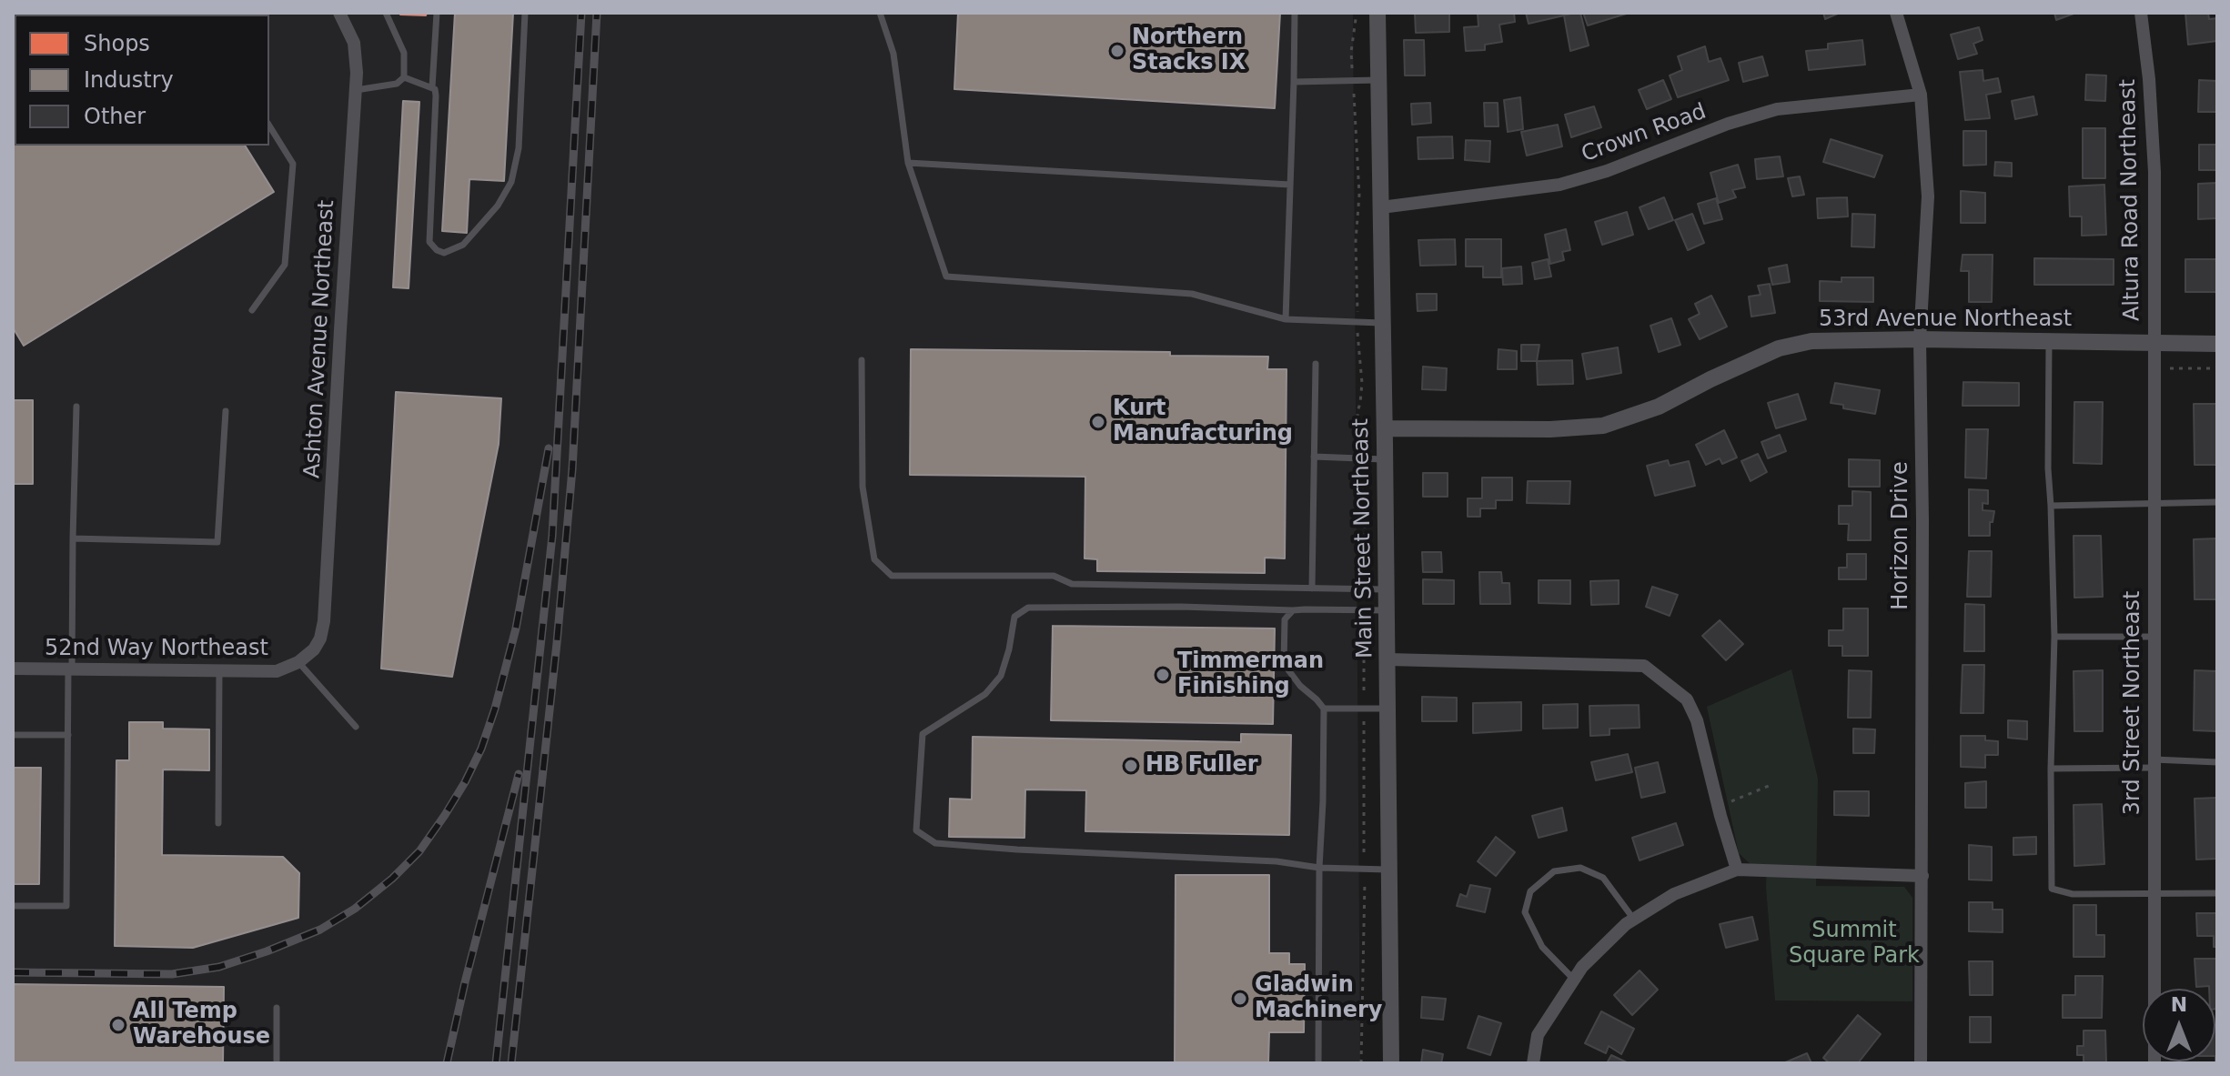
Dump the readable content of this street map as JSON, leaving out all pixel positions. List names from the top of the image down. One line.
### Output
{"streets":{"street":["Crown Road","Altura Road Northeast","53rd Avenue Northeast","Ashton Avenue Northeast","Horizon Drive","Main Street Northeast","52nd Way Northeast","3rd Street Northeast"]},"crossings":[["Crown Road","Horizon Drive"],["Crown Road","Main Street Northeast"],["Altura Road Northeast","53rd Avenue Northeast"],["Altura Road Northeast","3rd Street Northeast"],["53rd Avenue Northeast","Horizon Drive"],["53rd Avenue Northeast","Main Street Northeast"],["53rd Avenue Northeast","3rd Street Northeast"],["Ashton Avenue Northeast","52nd Way Northeast"]],"parks":["Summit Square Park"],"places":["Northern Stacks IX","Kurt Manufacturing","Timmerman Finishing","HB Fuller","Gladwin Machinery","All Temp Warehouse"],"legend":["Shops","Industry","Other"],"north":"top"}
